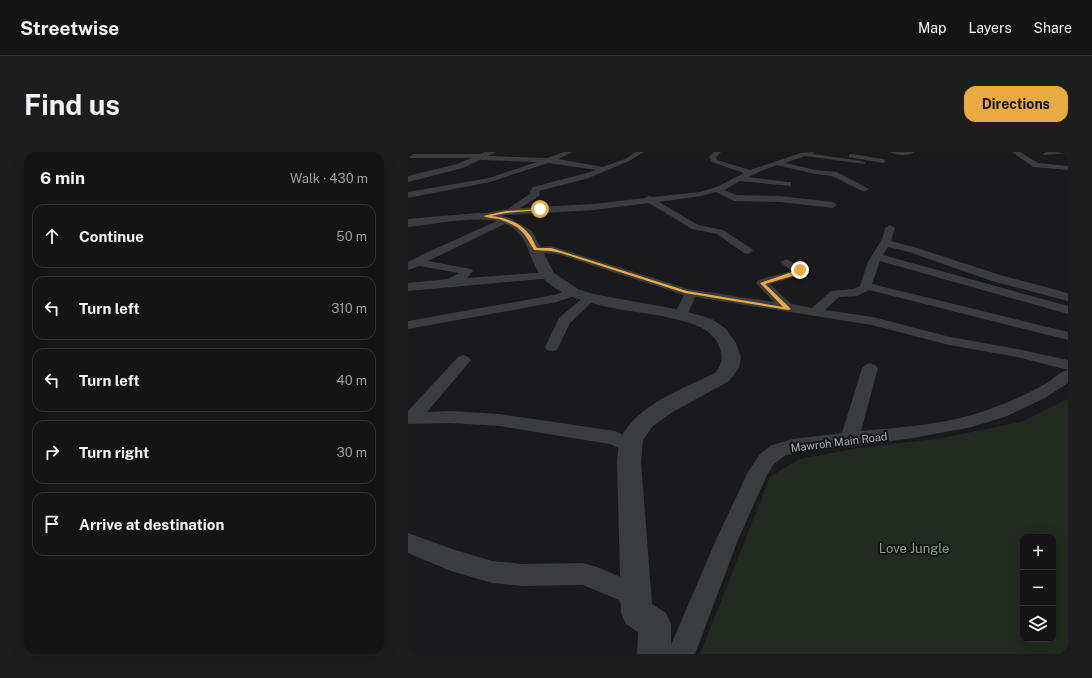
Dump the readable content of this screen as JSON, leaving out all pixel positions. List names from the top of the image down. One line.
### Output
{"streets":{"street":["Mawroh Main Road"]},"parks":["Love Jungle"],"page":{"header":"Streetwise","nav":["Map","Layers","Share"],"buttons":"Directions","title":"Find us","heading":["6 min","Walk · 430 m"],"list":[["Continue","50 m"],["Turn left","310 m"],["Turn left","40 m"],["Turn right","30 m"],"Arrive at destination"],"map_buttons":["+","−"]}}
